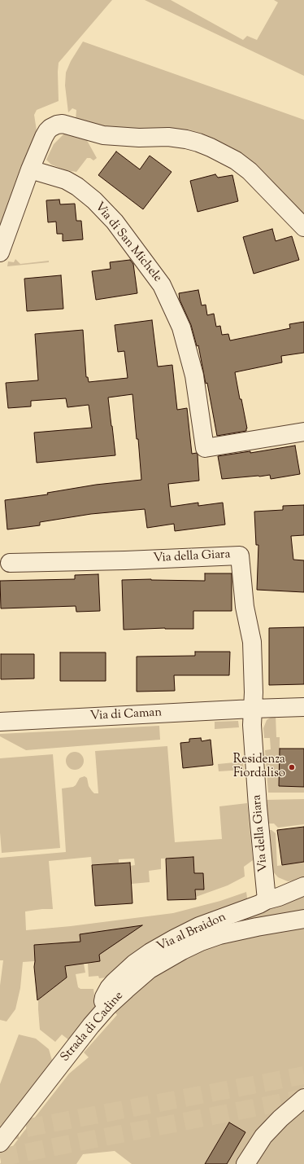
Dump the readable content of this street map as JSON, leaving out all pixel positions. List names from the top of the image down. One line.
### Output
{"streets":{"street":["Via di San Michele","Via della Giara","Via di Caman","Via al Braidon","Strada di Cadine"]},"crossings":[["Via della Giara","Via di Caman"],["Via della Giara","Via al Braidon"],["Via al Braidon","Strada di Cadine"]],"places":["Residenza Fiordaliso"]}
